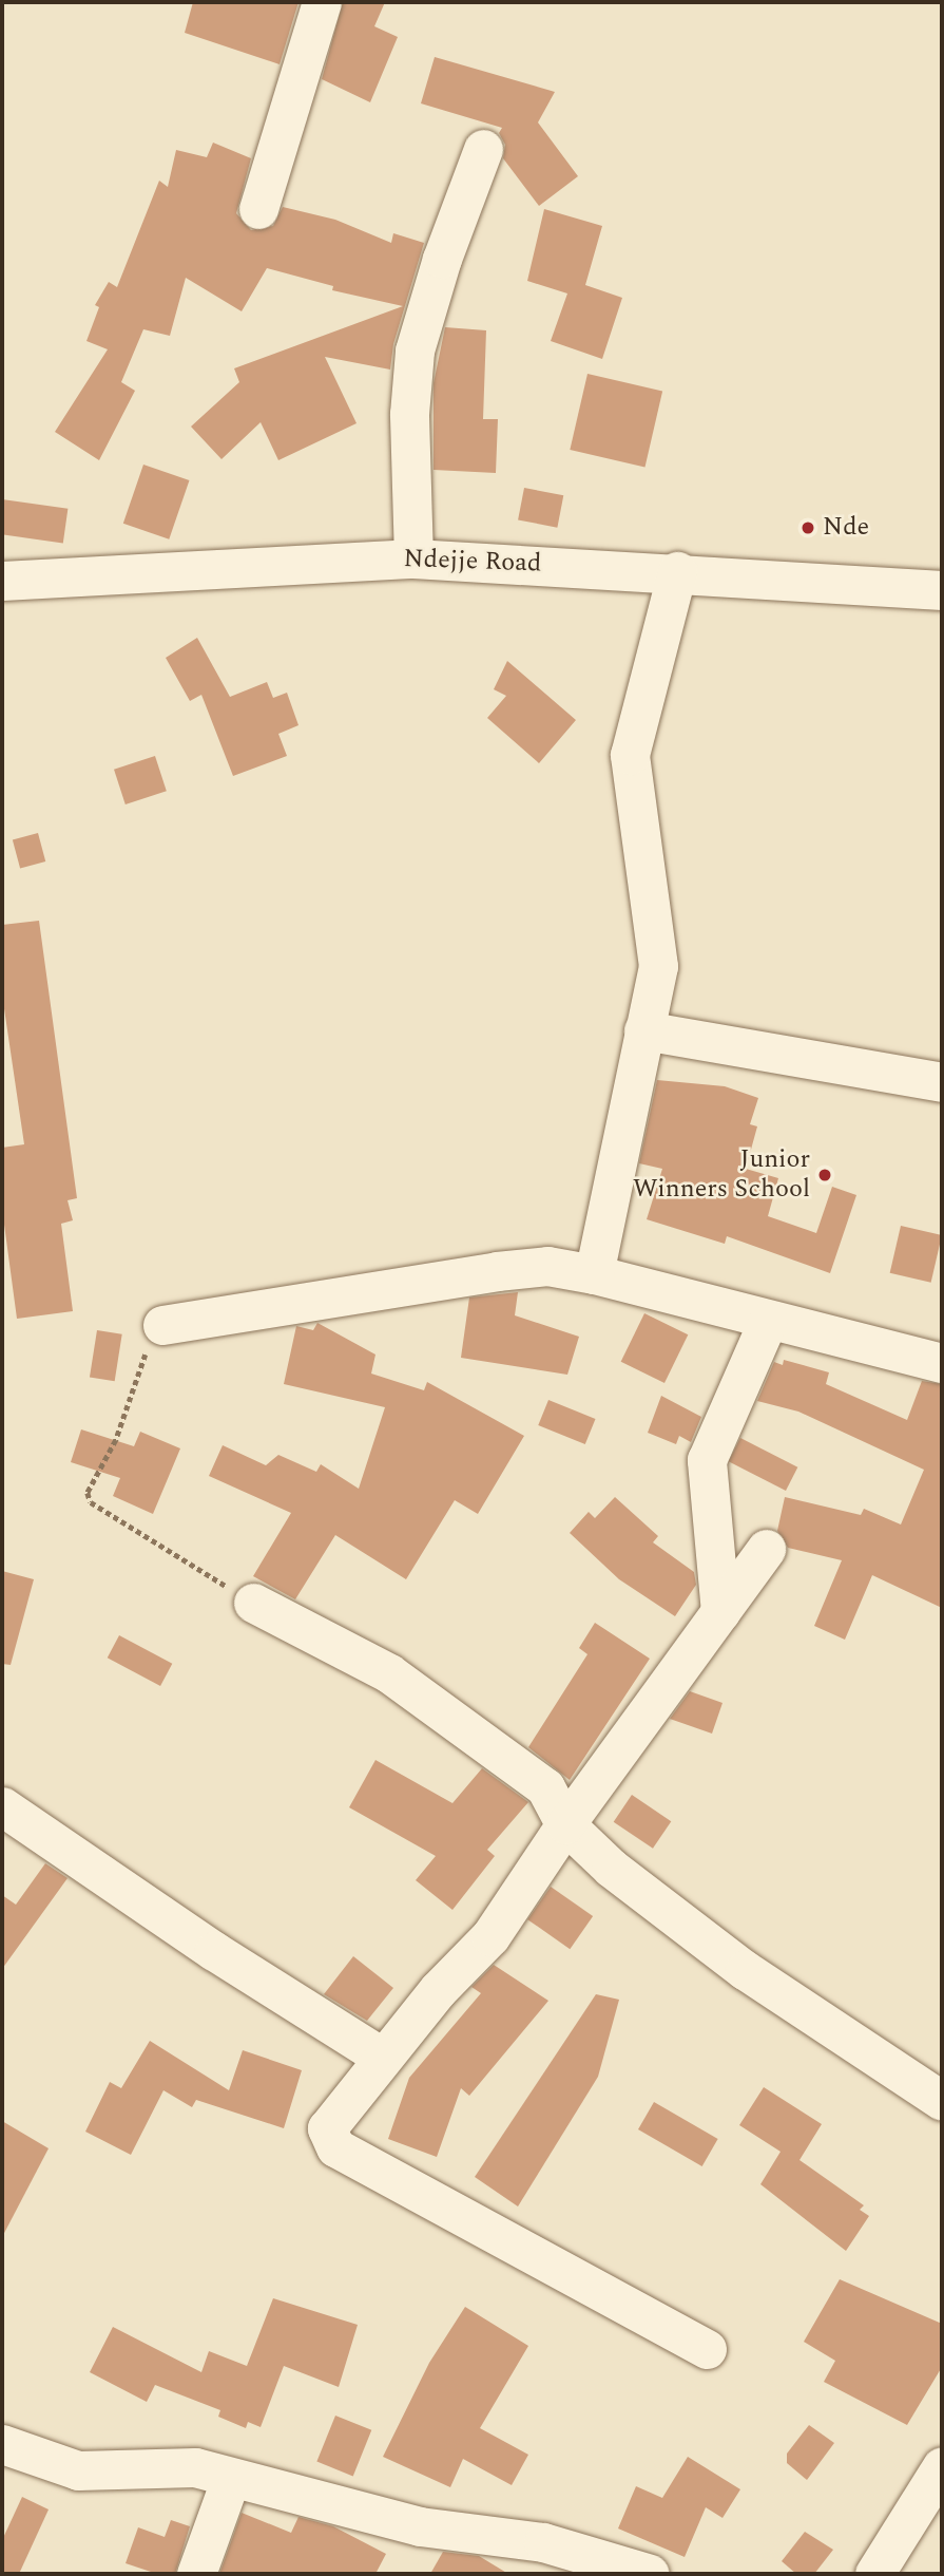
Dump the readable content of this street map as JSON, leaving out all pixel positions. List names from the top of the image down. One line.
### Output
{"streets":{"street":["Ndejje Road"]},"places":["Nde","Junior Winners School"]}
